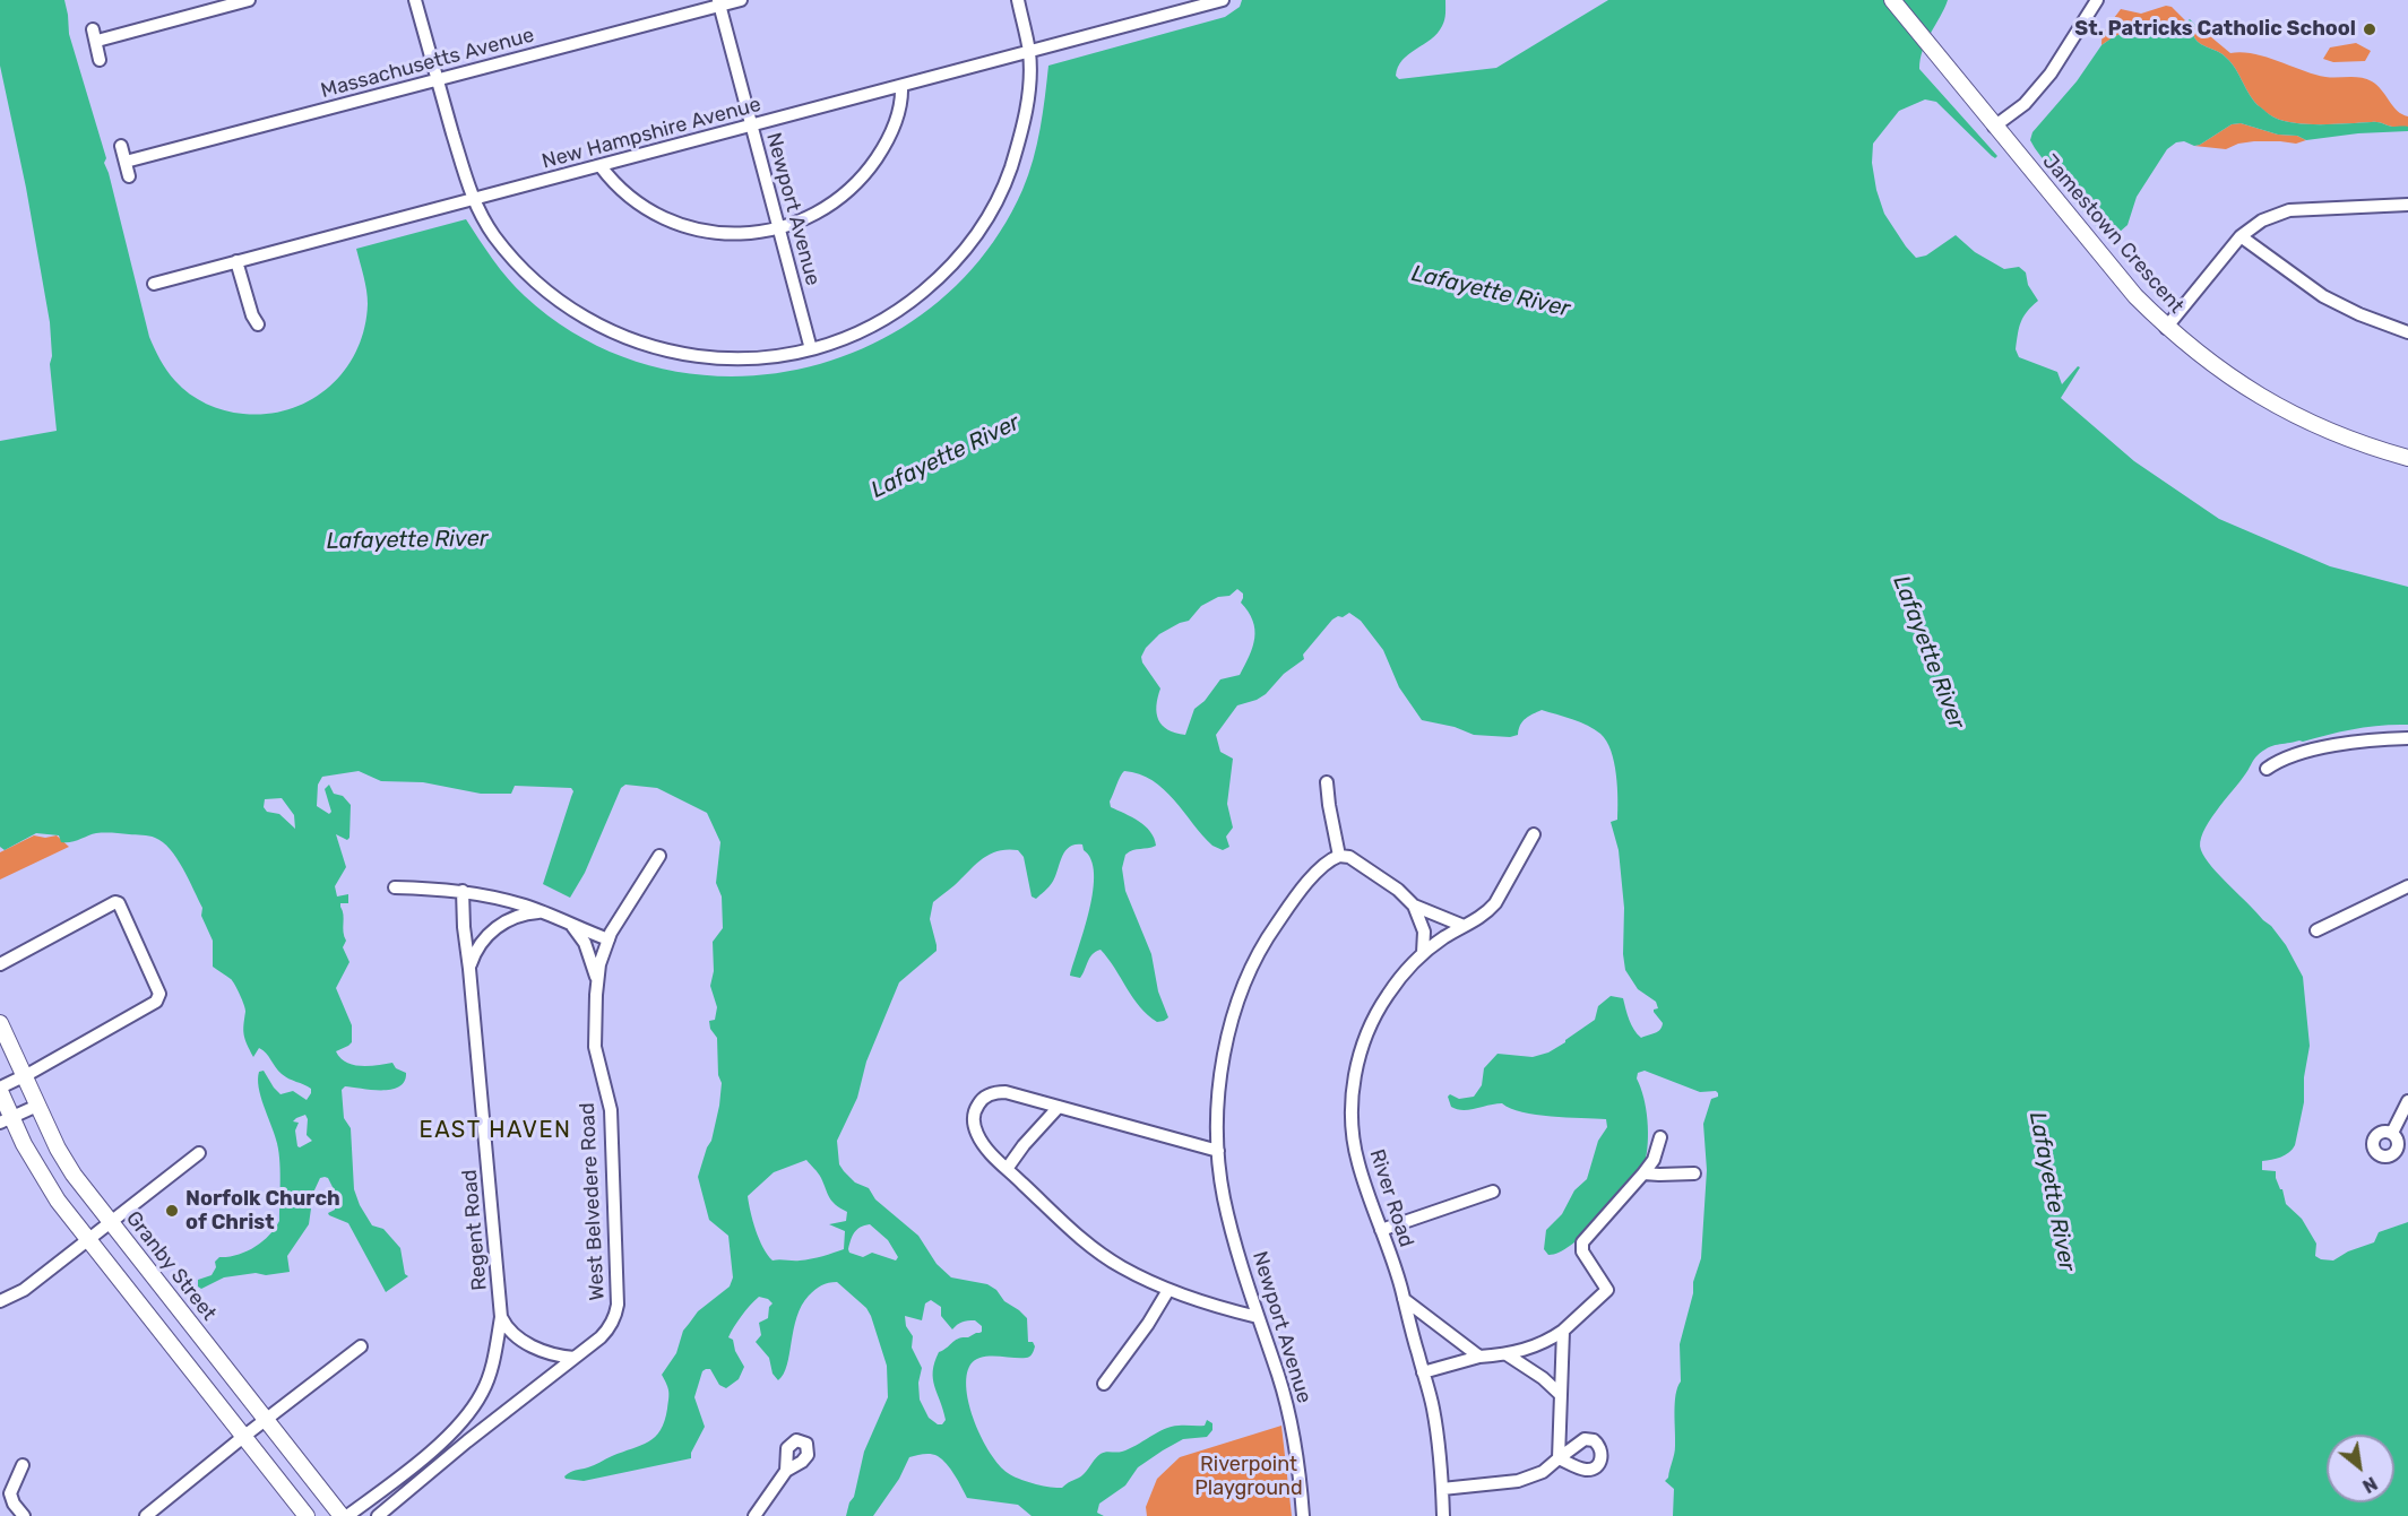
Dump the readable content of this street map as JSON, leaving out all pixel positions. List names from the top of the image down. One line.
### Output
{"streets":{"main road":["Jamestown Crescent","Granby Street"],"street":["Massachusetts Avenue","New Hampshire Avenue","Newport Avenue","River Road","West Belvedere Road","Regent Road"]},"crossings":[["Massachusetts Avenue","Newport Avenue"],["New Hampshire Avenue","Newport Avenue"],["West Belvedere Road","Regent Road"]],"districts":["EAST HAVEN"],"water":["Lafayette River"],"parks":["Riverpoint Playground"],"places":["St. Patricks Catholic School","Norfolk Church of Christ"],"north":"bottom right"}
